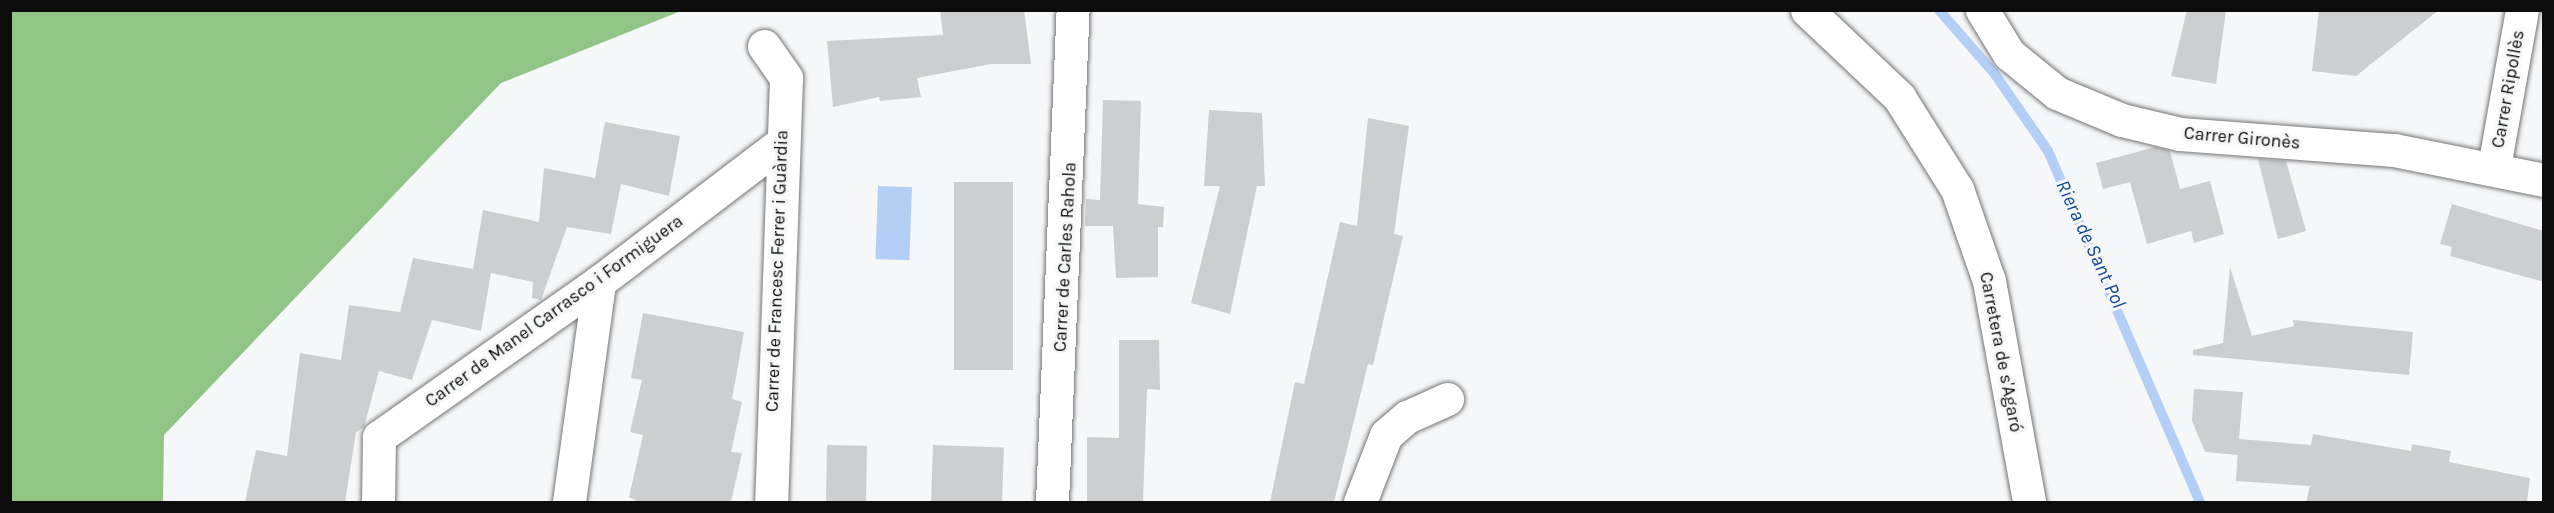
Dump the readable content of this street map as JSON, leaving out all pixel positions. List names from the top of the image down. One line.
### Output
{"streets":{"street":["Carrer Ripollès","Carrer Gironès","Carrer de Carles Rahola","Carrer de Francesc Ferrer i Guàrdia","Carrer de Manel Carrasco i Formiguera","Carretera de s'Agaró"]},"crossings":[["Carrer Ripollès","Carrer Gironès"],["Carrer de Francesc Ferrer i Guàrdia","Carrer de Manel Carrasco i Formiguera"]],"water":["Riera de Sant Pol"]}
